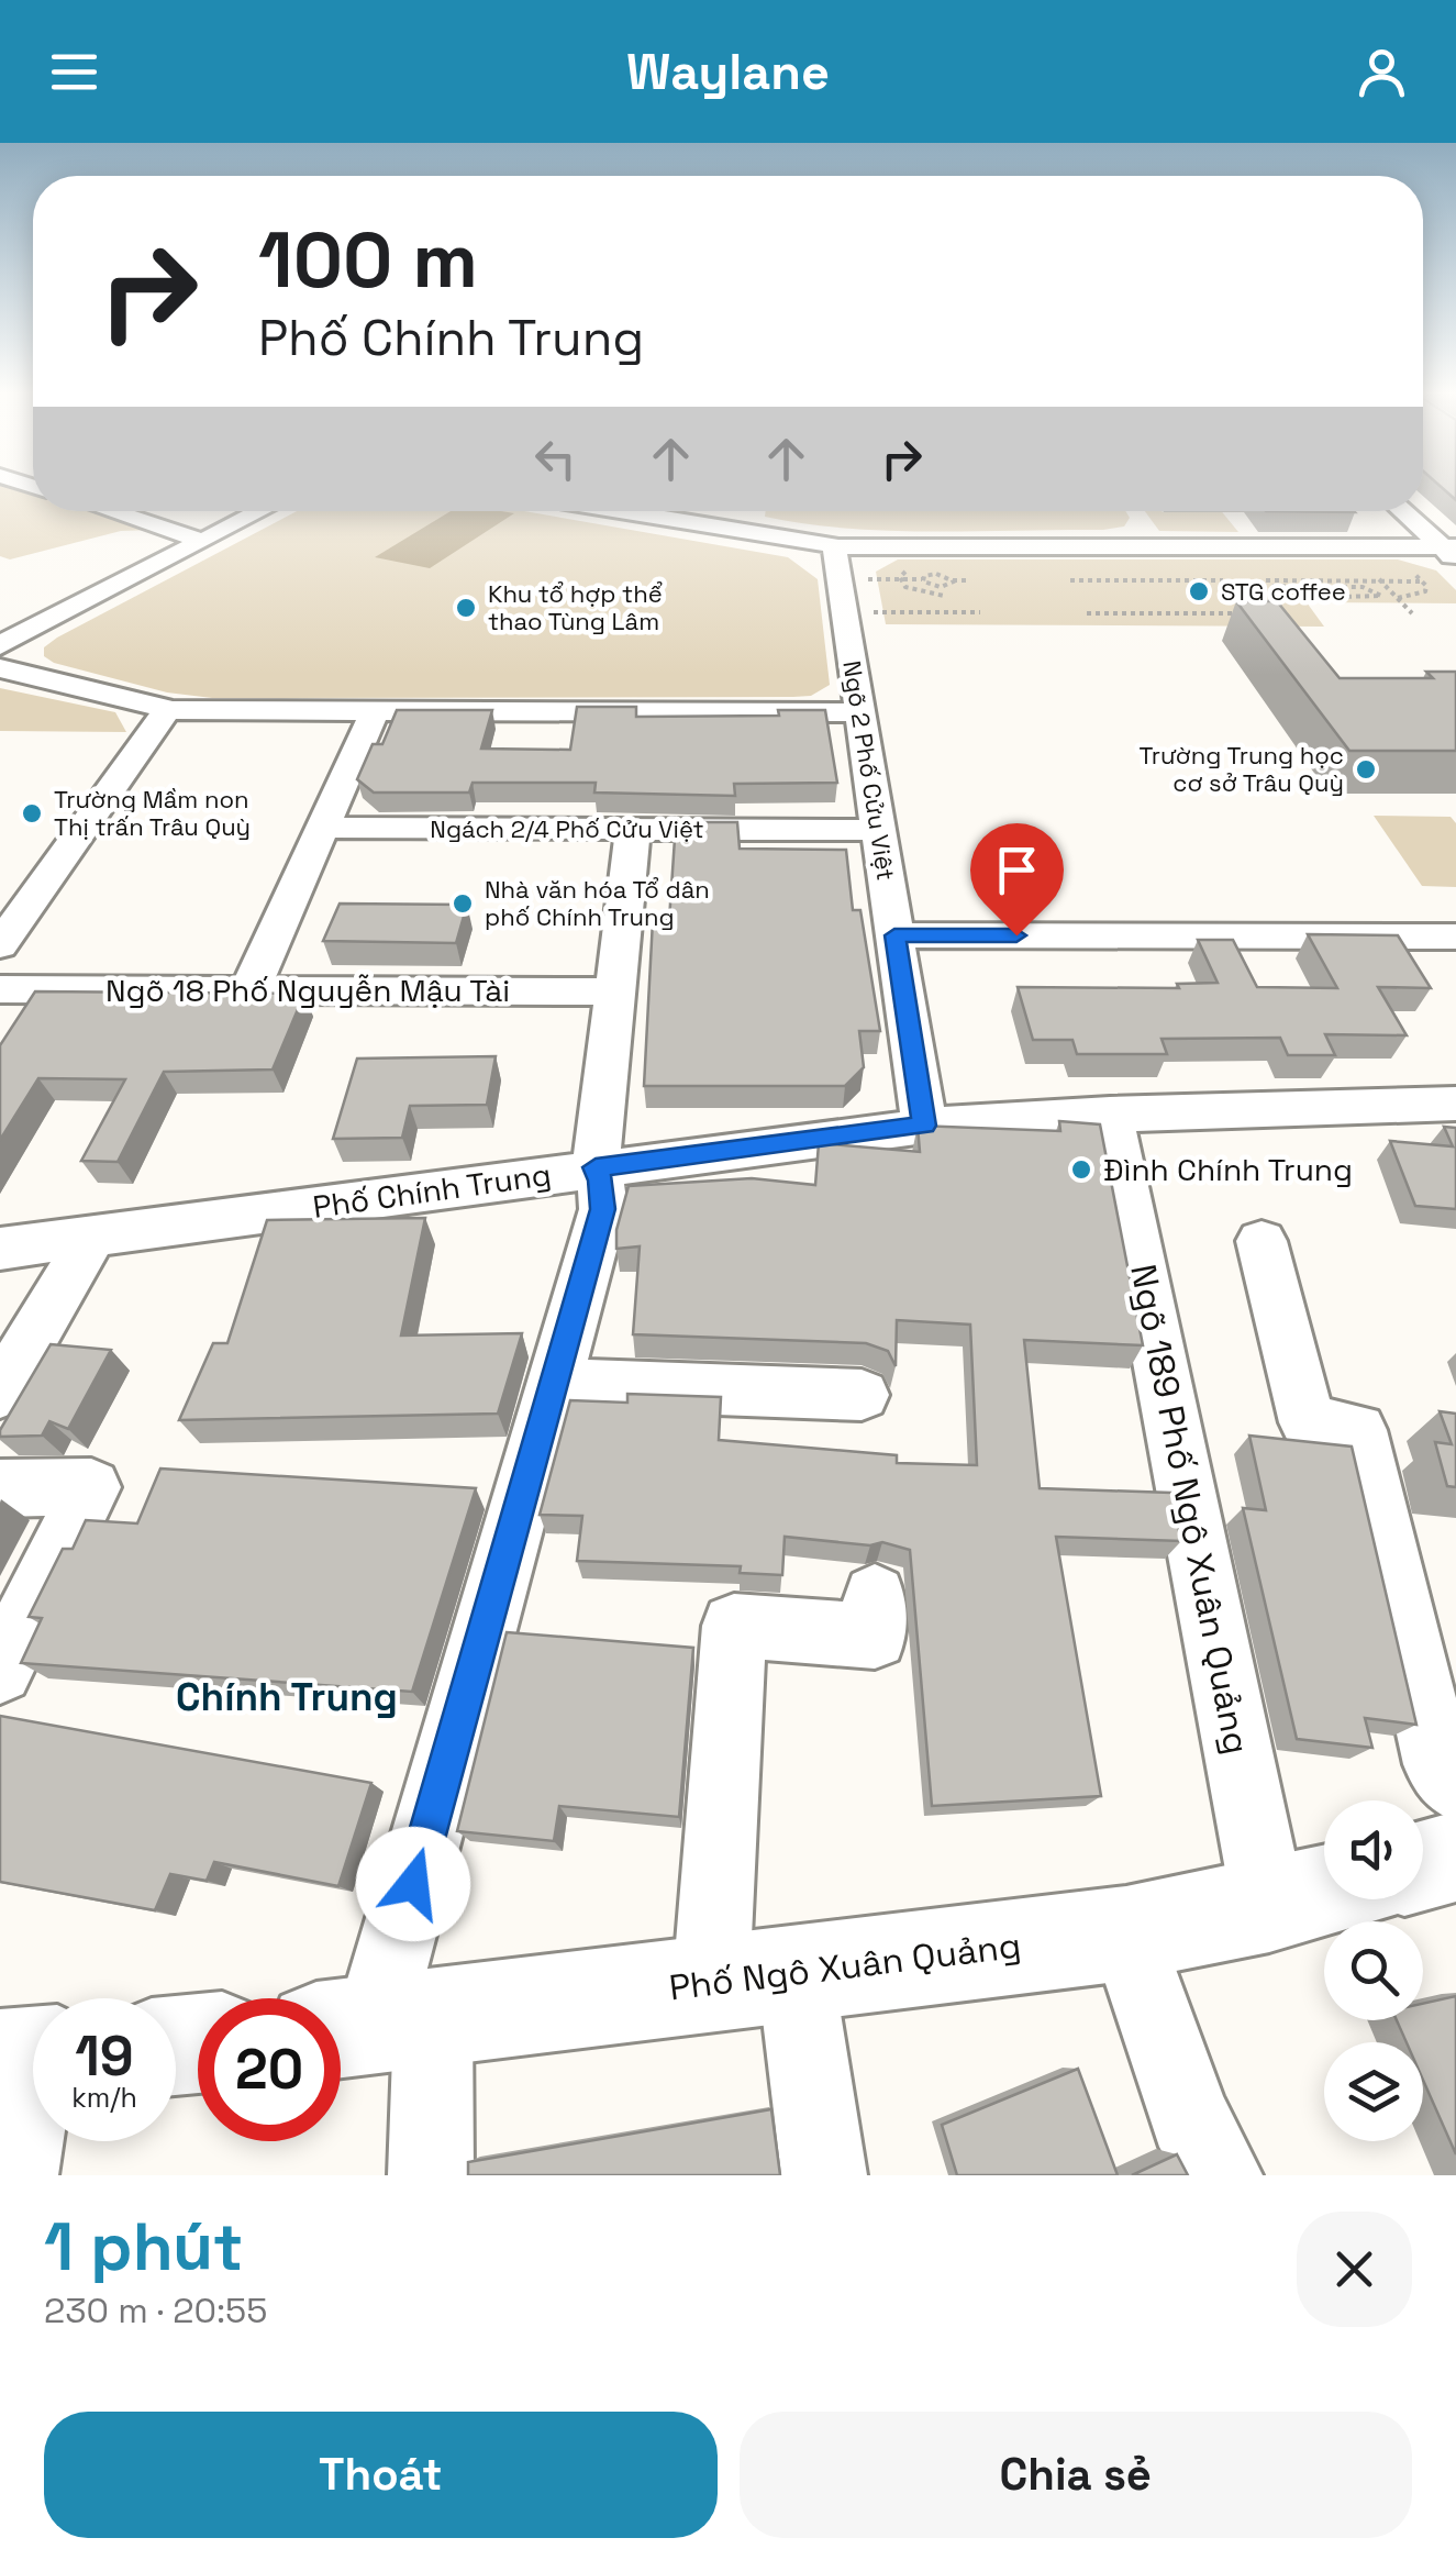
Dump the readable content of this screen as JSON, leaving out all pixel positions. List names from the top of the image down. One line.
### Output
{"streets":{"main road":["Phố Ngô Xuân Quảng"],"street":["Ngõ 2 Phố Cửu Việt","Ngách 2/4 Phố Cửu Việt","Ngõ 18 Phố Nguyễn Mậu Tài","Phố Chính Trung","Ngõ 189 Phố Ngô Xuân Quảng"]},"crossings":[["Ngõ 2 Phố Cửu Việt","Ngách 2/4 Phố Cửu Việt"],["Ngõ 2 Phố Cửu Việt","Phố Chính Trung"],["Phố Chính Trung","Ngõ 189 Phố Ngô Xuân Quảng"],["Ngõ 189 Phố Ngô Xuân Quảng","Phố Ngô Xuân Quảng"]],"districts":["Chính Trung"],"places":["STG coffee","Khu tổ hợp thể thao Tùng Lâm","Trường Trung học cơ sở Trâu Quỳ","Trường Mầm non Thị trấn Trâu Quỳ","Nhà văn hóa Tổ dân phố Chính Trung","Đình Chính Trung"],"page":{"header":"Waylane","turn":["100 m","Phố Chính Trung"],"speed":"19 km/h","limit":"20","heading":["1 phút","230 m · 20:55"],"buttons":["Thoát","Chia sẻ"]}}
